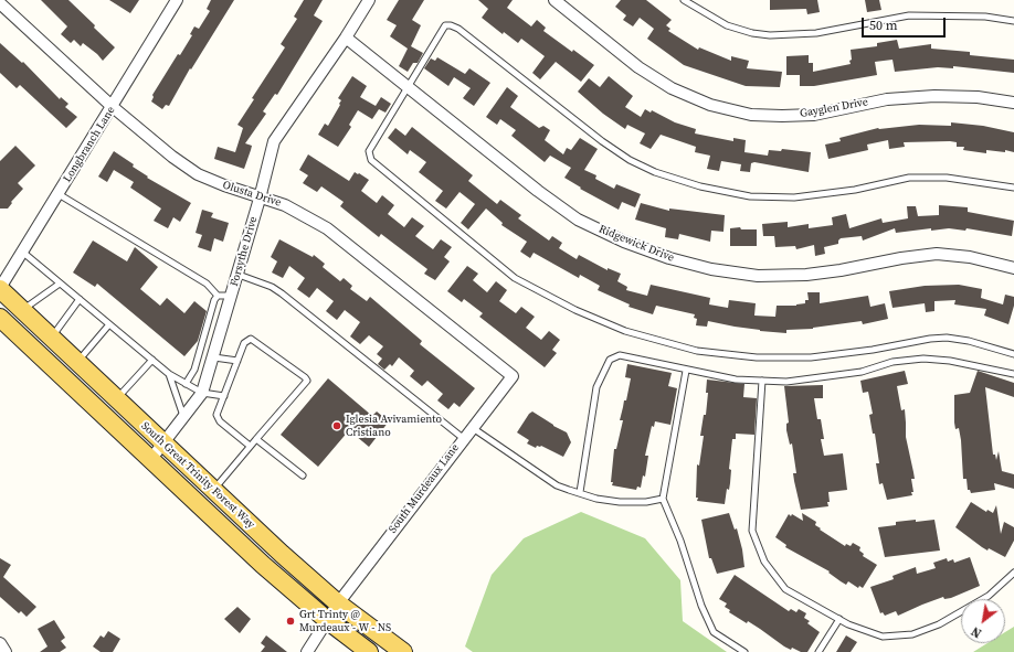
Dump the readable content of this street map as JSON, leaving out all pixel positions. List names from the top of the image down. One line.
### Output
{"streets":{"main road":["South Great Trinity Forest Way"],"street":["Gayglen Drive","Longbranch Lane","Olusta Drive","Ridgewick Drive","Forsythe Drive","South Murdeaux Lane"]},"crossings":[["Longbranch Lane","Olusta Drive"],["Longbranch Lane","South Great Trinity Forest Way"],["Olusta Drive","Forsythe Drive"],["Olusta Drive","South Murdeaux Lane"],["Ridgewick Drive","Forsythe Drive"],["Forsythe Drive","South Great Trinity Forest Way"],["South Great Trinity Forest Way","South Murdeaux Lane"]],"places":["Iglesia Avivamiento Cristiano","Grt Trinty @ Murdeaux - W - NS"],"scale_bar":"50 m","north":"bottom left"}
